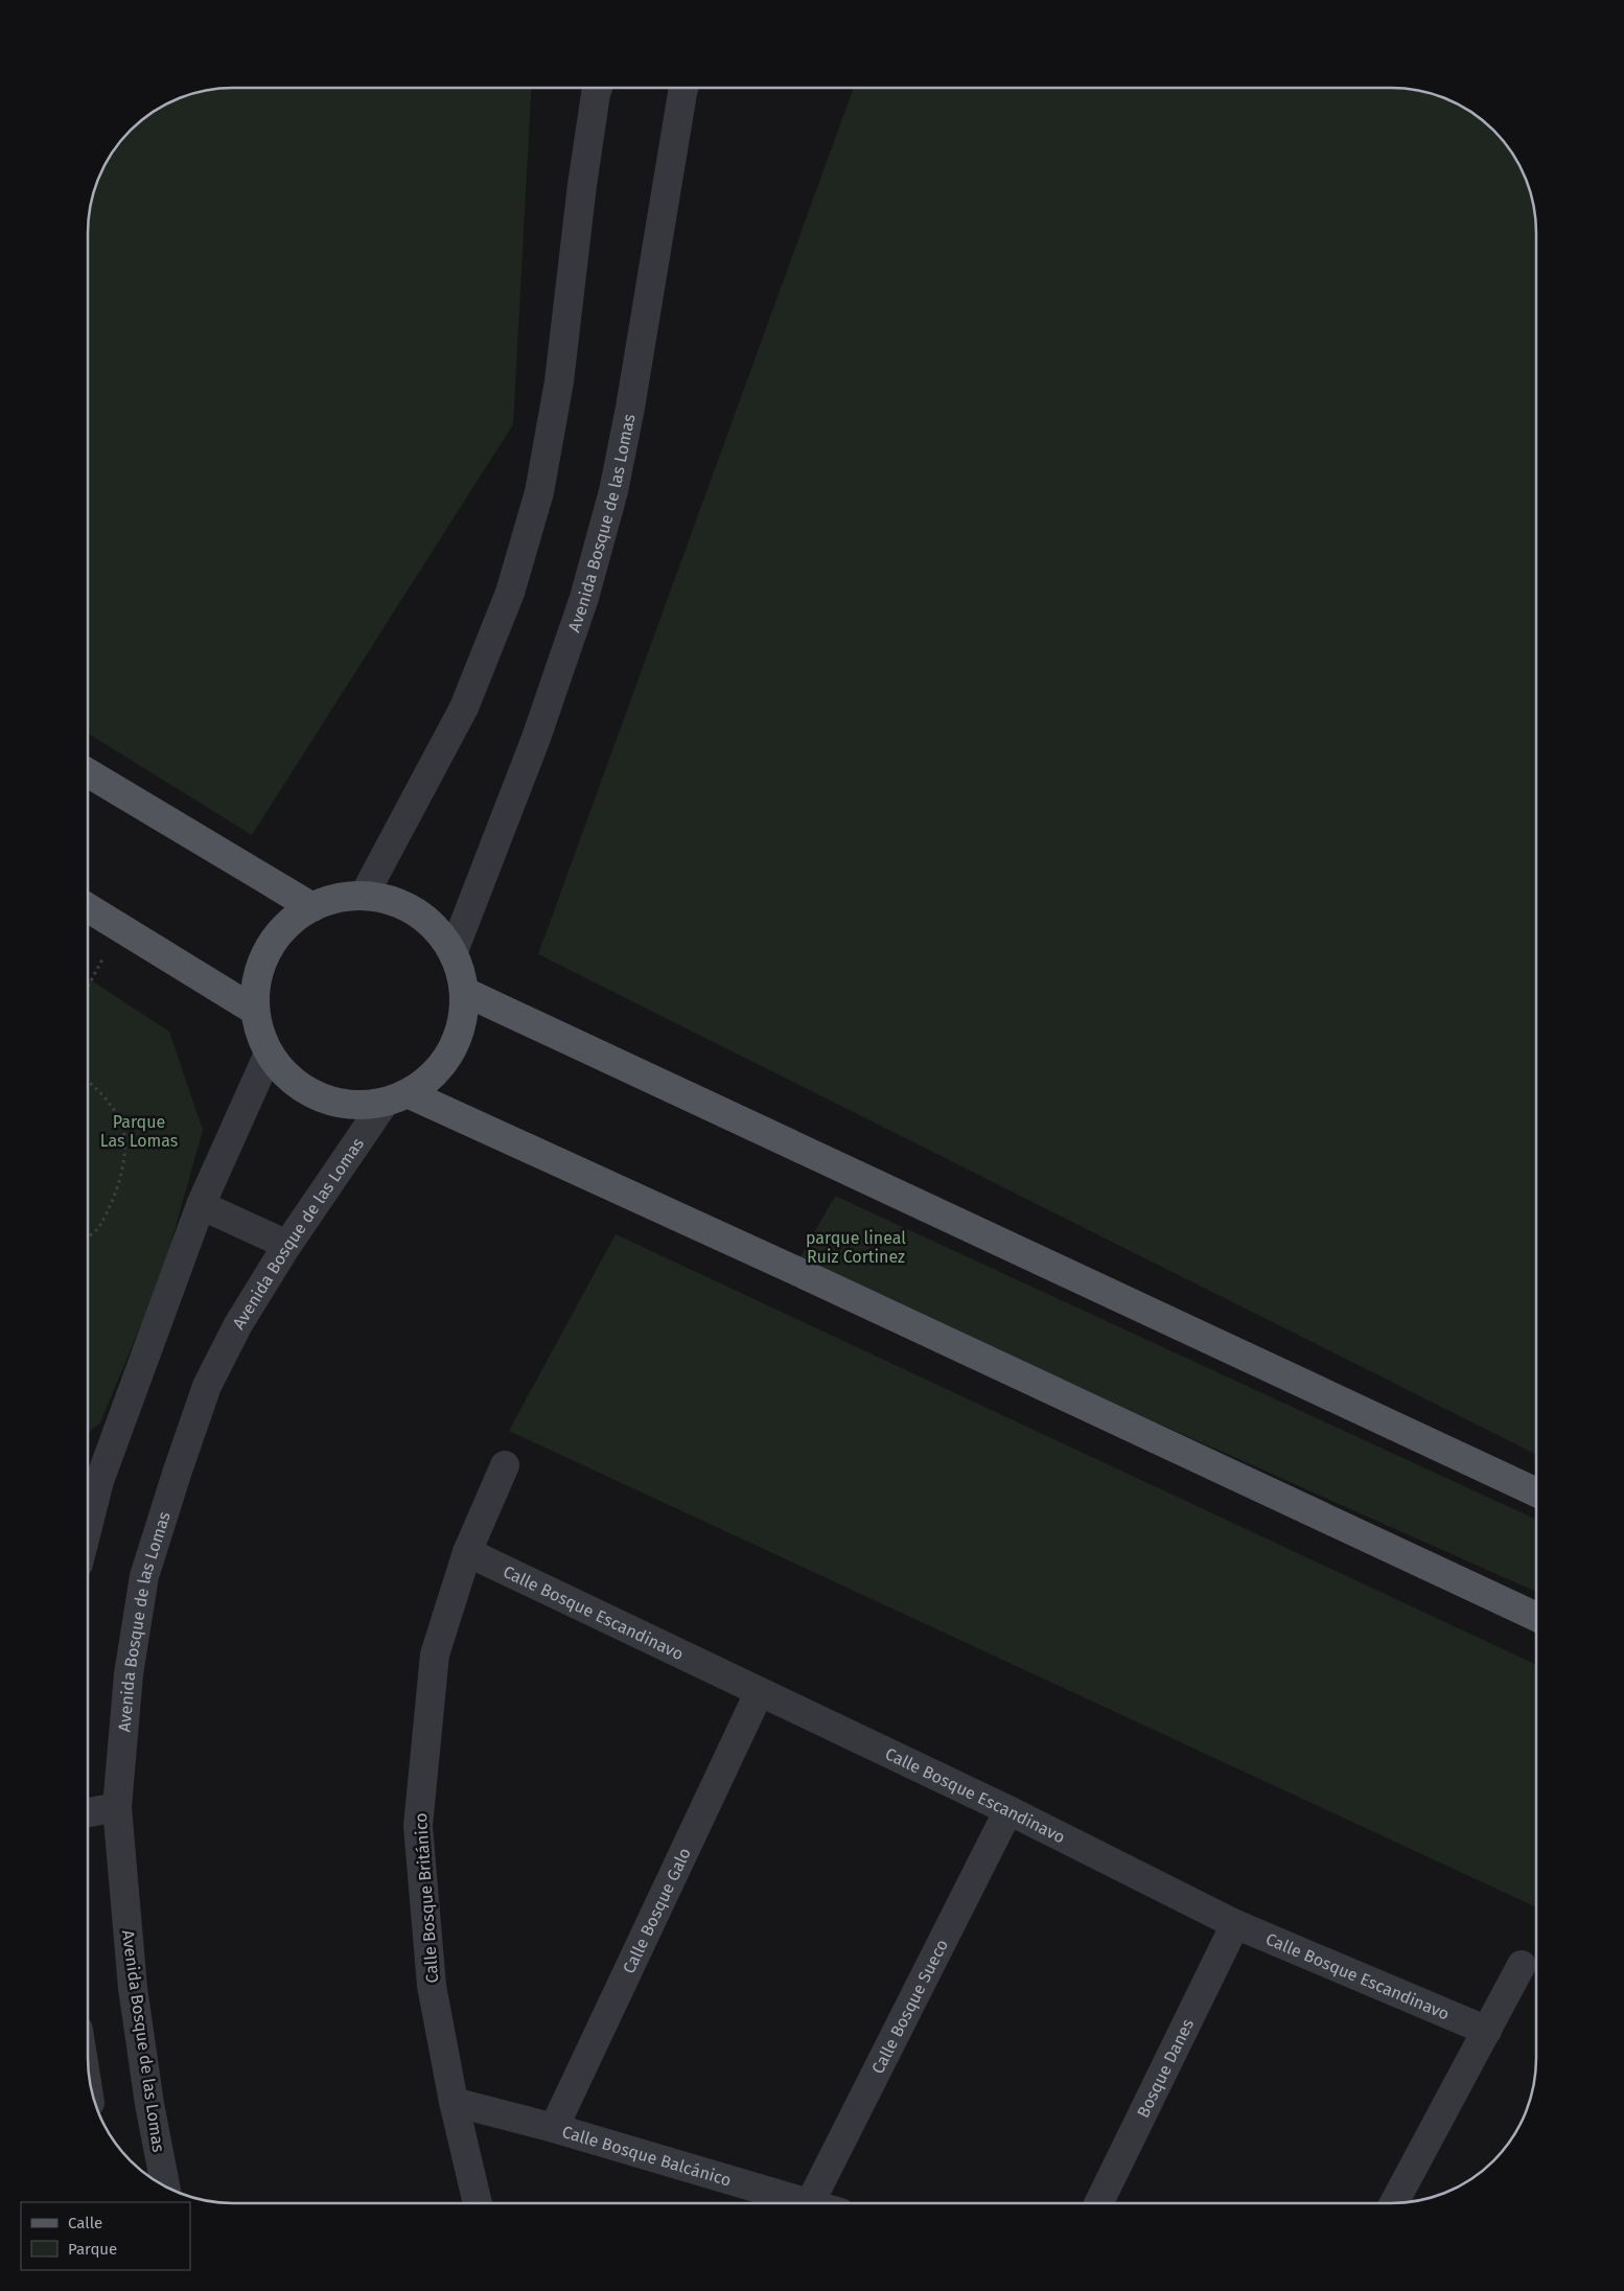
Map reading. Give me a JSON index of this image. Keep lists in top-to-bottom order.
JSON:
{
  "streets": {
    "street": [
      "Avenida Bosque de las Lomas",
      "Calle Bosque Escandinavo",
      "Calle Bosque Británico",
      "Calle Bosque Galo",
      "Calle Bosque Sueco",
      "Bosque Danes",
      "Calle Bosque Balcánico"
    ]
  },
  "crossings": [
    ["Calle Bosque Escandinavo", "Calle Bosque Británico"],
    ["Calle Bosque Escandinavo", "Calle Bosque Galo"],
    ["Calle Bosque Escandinavo", "Calle Bosque Sueco"],
    ["Calle Bosque Escandinavo", "Bosque Danes"],
    ["Calle Bosque Británico", "Calle Bosque Balcánico"],
    ["Calle Bosque Galo", "Calle Bosque Balcánico"],
    ["Calle Bosque Sueco", "Calle Bosque Balcánico"]
  ],
  "parks": ["Parque Las Lomas", "parque lineal Ruiz Cortinez"],
  "legend": ["Calle", "Parque"]
}
